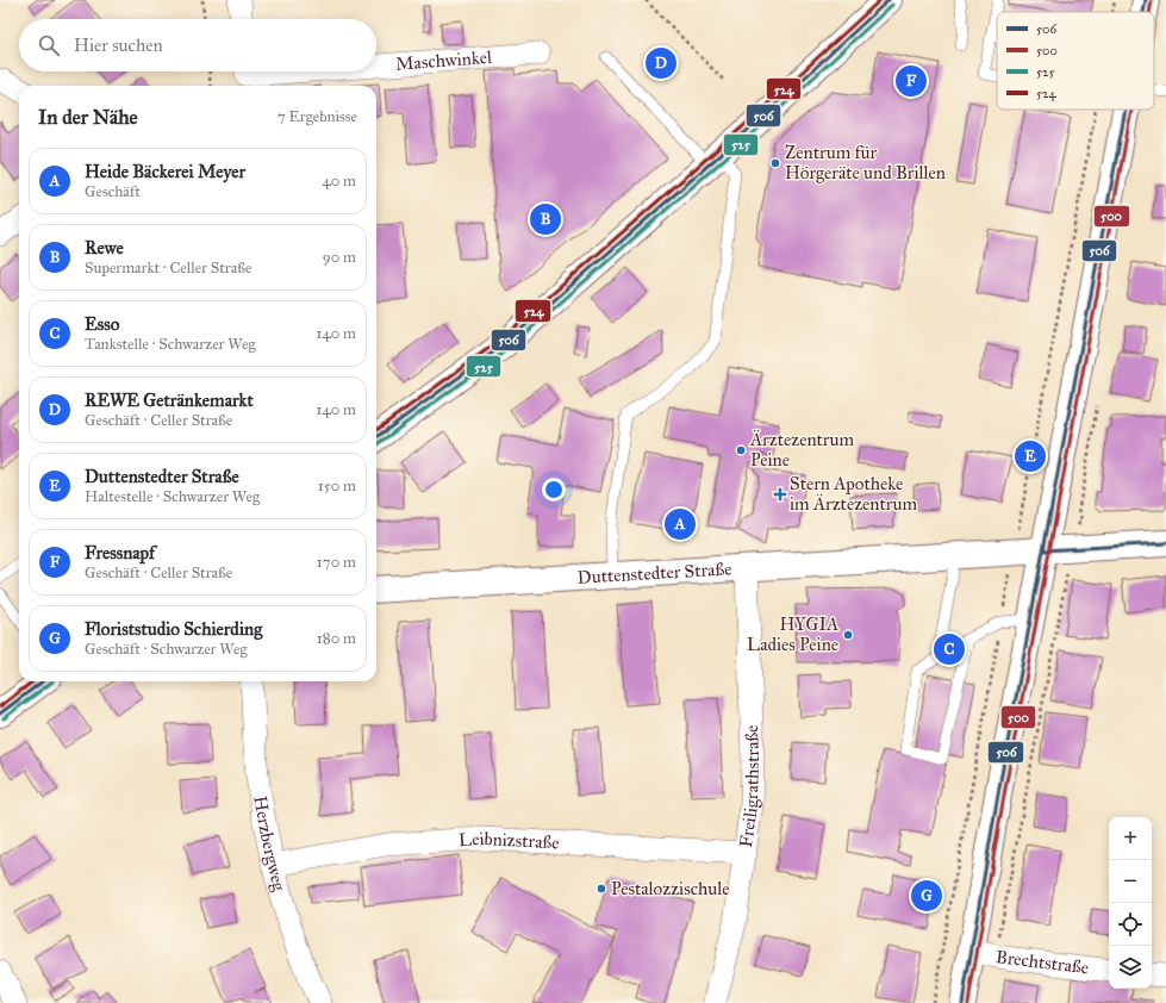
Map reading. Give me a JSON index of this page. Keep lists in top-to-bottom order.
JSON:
{
  "streets": {
    "street": [
      "Maschwinkel",
      "Duttenstedter Straße",
      "Freiligrathstraße",
      "Leibnizstraße",
      "Herzbergweg",
      "Brechtstraße"
    ]
  },
  "crossings": [
    ["Duttenstedter Straße", "Freiligrathstraße"],
    ["Freiligrathstraße", "Leibnizstraße"],
    ["Leibnizstraße", "Herzbergweg"]
  ],
  "places": {
    "other": [
      "Zentrum für Hörgeräte und Brillen",
      "Ärztezentrum Peine",
      "HYGIA Ladies Peine",
      "Pestalozzischule"
    ],
    "health": ["Stern Apotheke im Ärztezentrum"]
  },
  "lines": [
    "transit line 506",
    "transit line 524",
    "transit line 500",
    "transit line 525"
  ],
  "legend": [
    "506",
    "500",
    "525",
    "524"
  ],
  "page": {
    "search": "Hier suchen",
    "pins": [
      "D",
      "F",
      "B",
      "E",
      "A",
      "C",
      "G"
    ],
    "heading": ["In der Nähe", "7 Ergebnisse"],
    "list": [
      {
        "mark": "A",
        "name": "Heide Bäckerei Meyer",
        "note": "Geschäft",
        "value": "40 m"
      },
      {
        "mark": "B",
        "name": "Rewe",
        "note": "Supermarkt · Celler Straße",
        "value": "90 m"
      },
      {
        "mark": "C",
        "name": "Esso",
        "note": "Tankstelle · Schwarzer Weg",
        "value": "140 m"
      },
      {
        "mark": "D",
        "name": "REWE Getränkemarkt",
        "note": "Geschäft · Celler Straße",
        "value": "140 m"
      },
      {
        "mark": "E",
        "name": "Duttenstedter Straße",
        "note": "Haltestelle · Schwarzer Weg",
        "value": "150 m"
      },
      {
        "mark": "F",
        "name": "Fressnapf",
        "note": "Geschäft · Celler Straße",
        "value": "170 m"
      },
      {
        "mark": "G",
        "name": "Floriststudio Schierding",
        "note": "Geschäft · Schwarzer Weg",
        "value": "180 m"
      }
    ],
    "map_buttons": ["+", "−"]
  }
}
